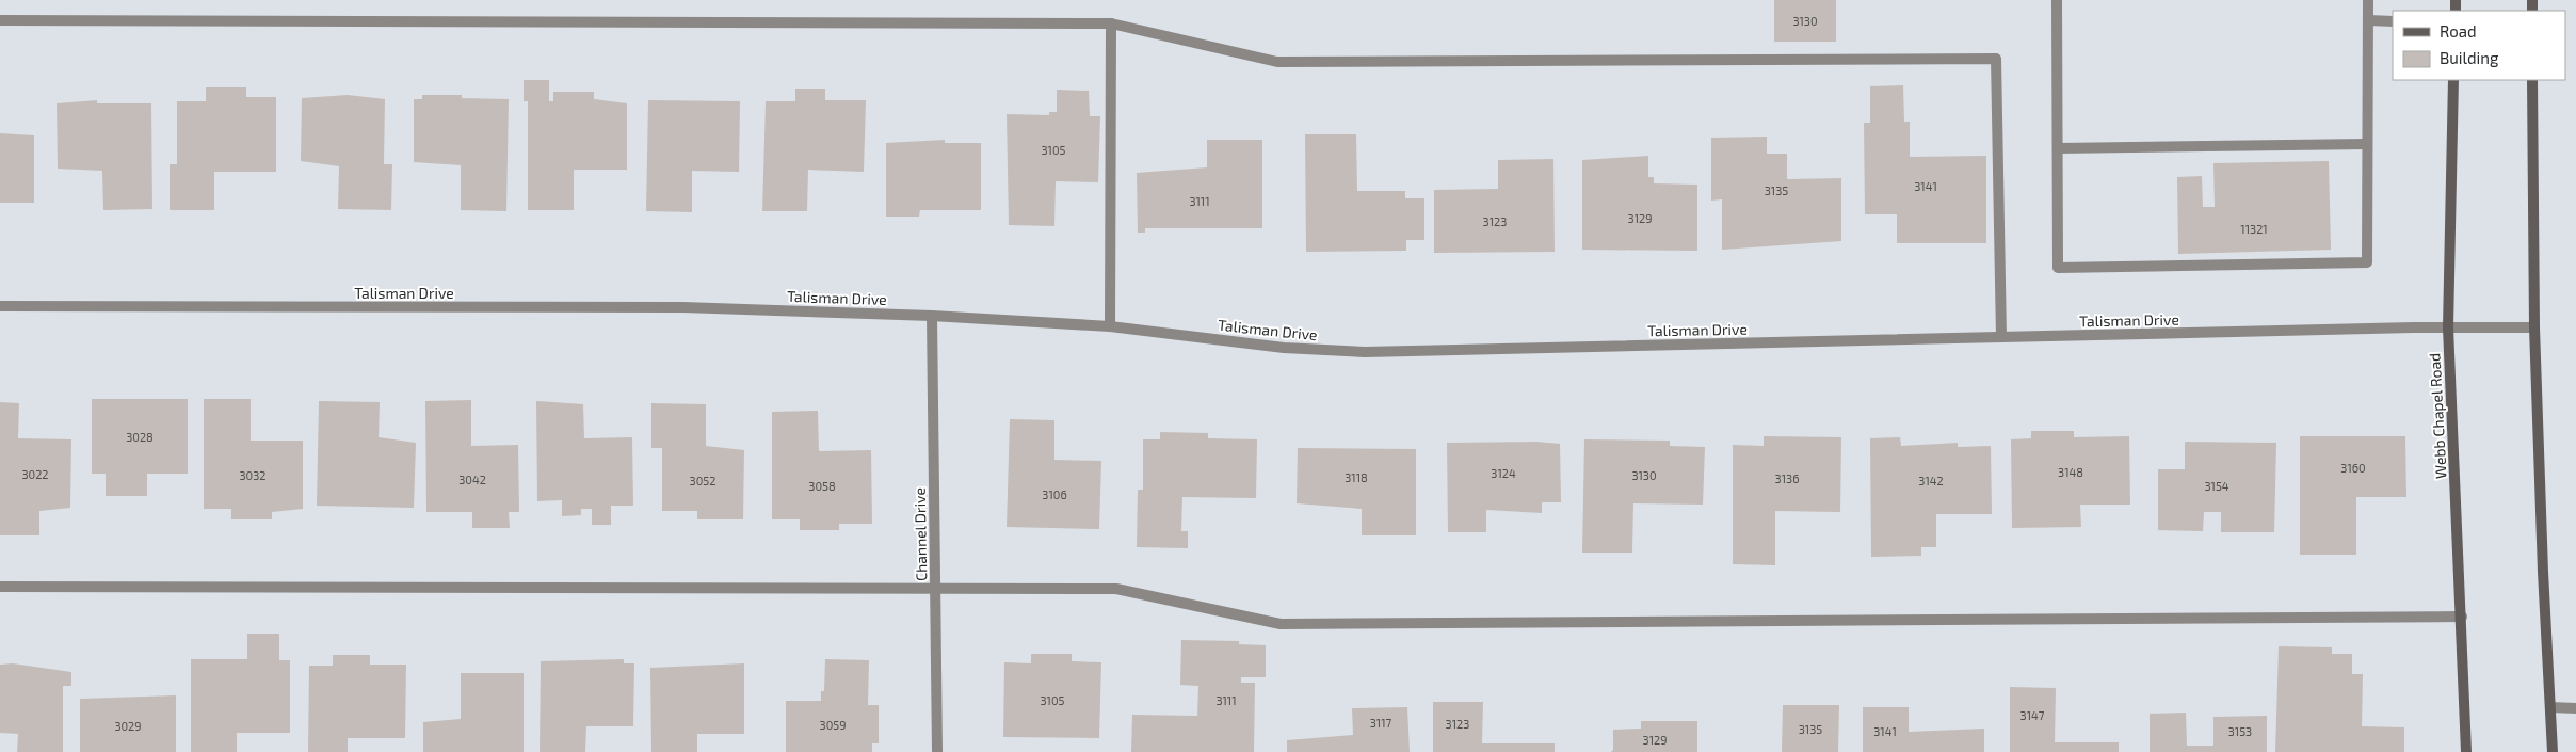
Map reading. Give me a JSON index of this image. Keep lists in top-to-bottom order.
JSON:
{
  "streets": {
    "main road": ["Webb Chapel Road"],
    "street": ["Talisman Drive", "Channel Drive"]
  },
  "crossings": [
    ["Talisman Drive", "Webb Chapel Road"],
    ["Talisman Drive", "Channel Drive"]
  ],
  "house_numbers": [
    "3130",
    "3105",
    "3141",
    "3135",
    "3111",
    "3129",
    "3123",
    "11321",
    "3028",
    "3160",
    "3148",
    "3124",
    "3022",
    "3032",
    "3130",
    "3118",
    "3136",
    "3042",
    "3052",
    "3142",
    "3058",
    "3154",
    "3106",
    "3105",
    "3111",
    "3147",
    "3117",
    "3123",
    "3059",
    "3029",
    "3135",
    "3141",
    "3153",
    "3129"
  ],
  "legend": ["Road", "Building"]
}
